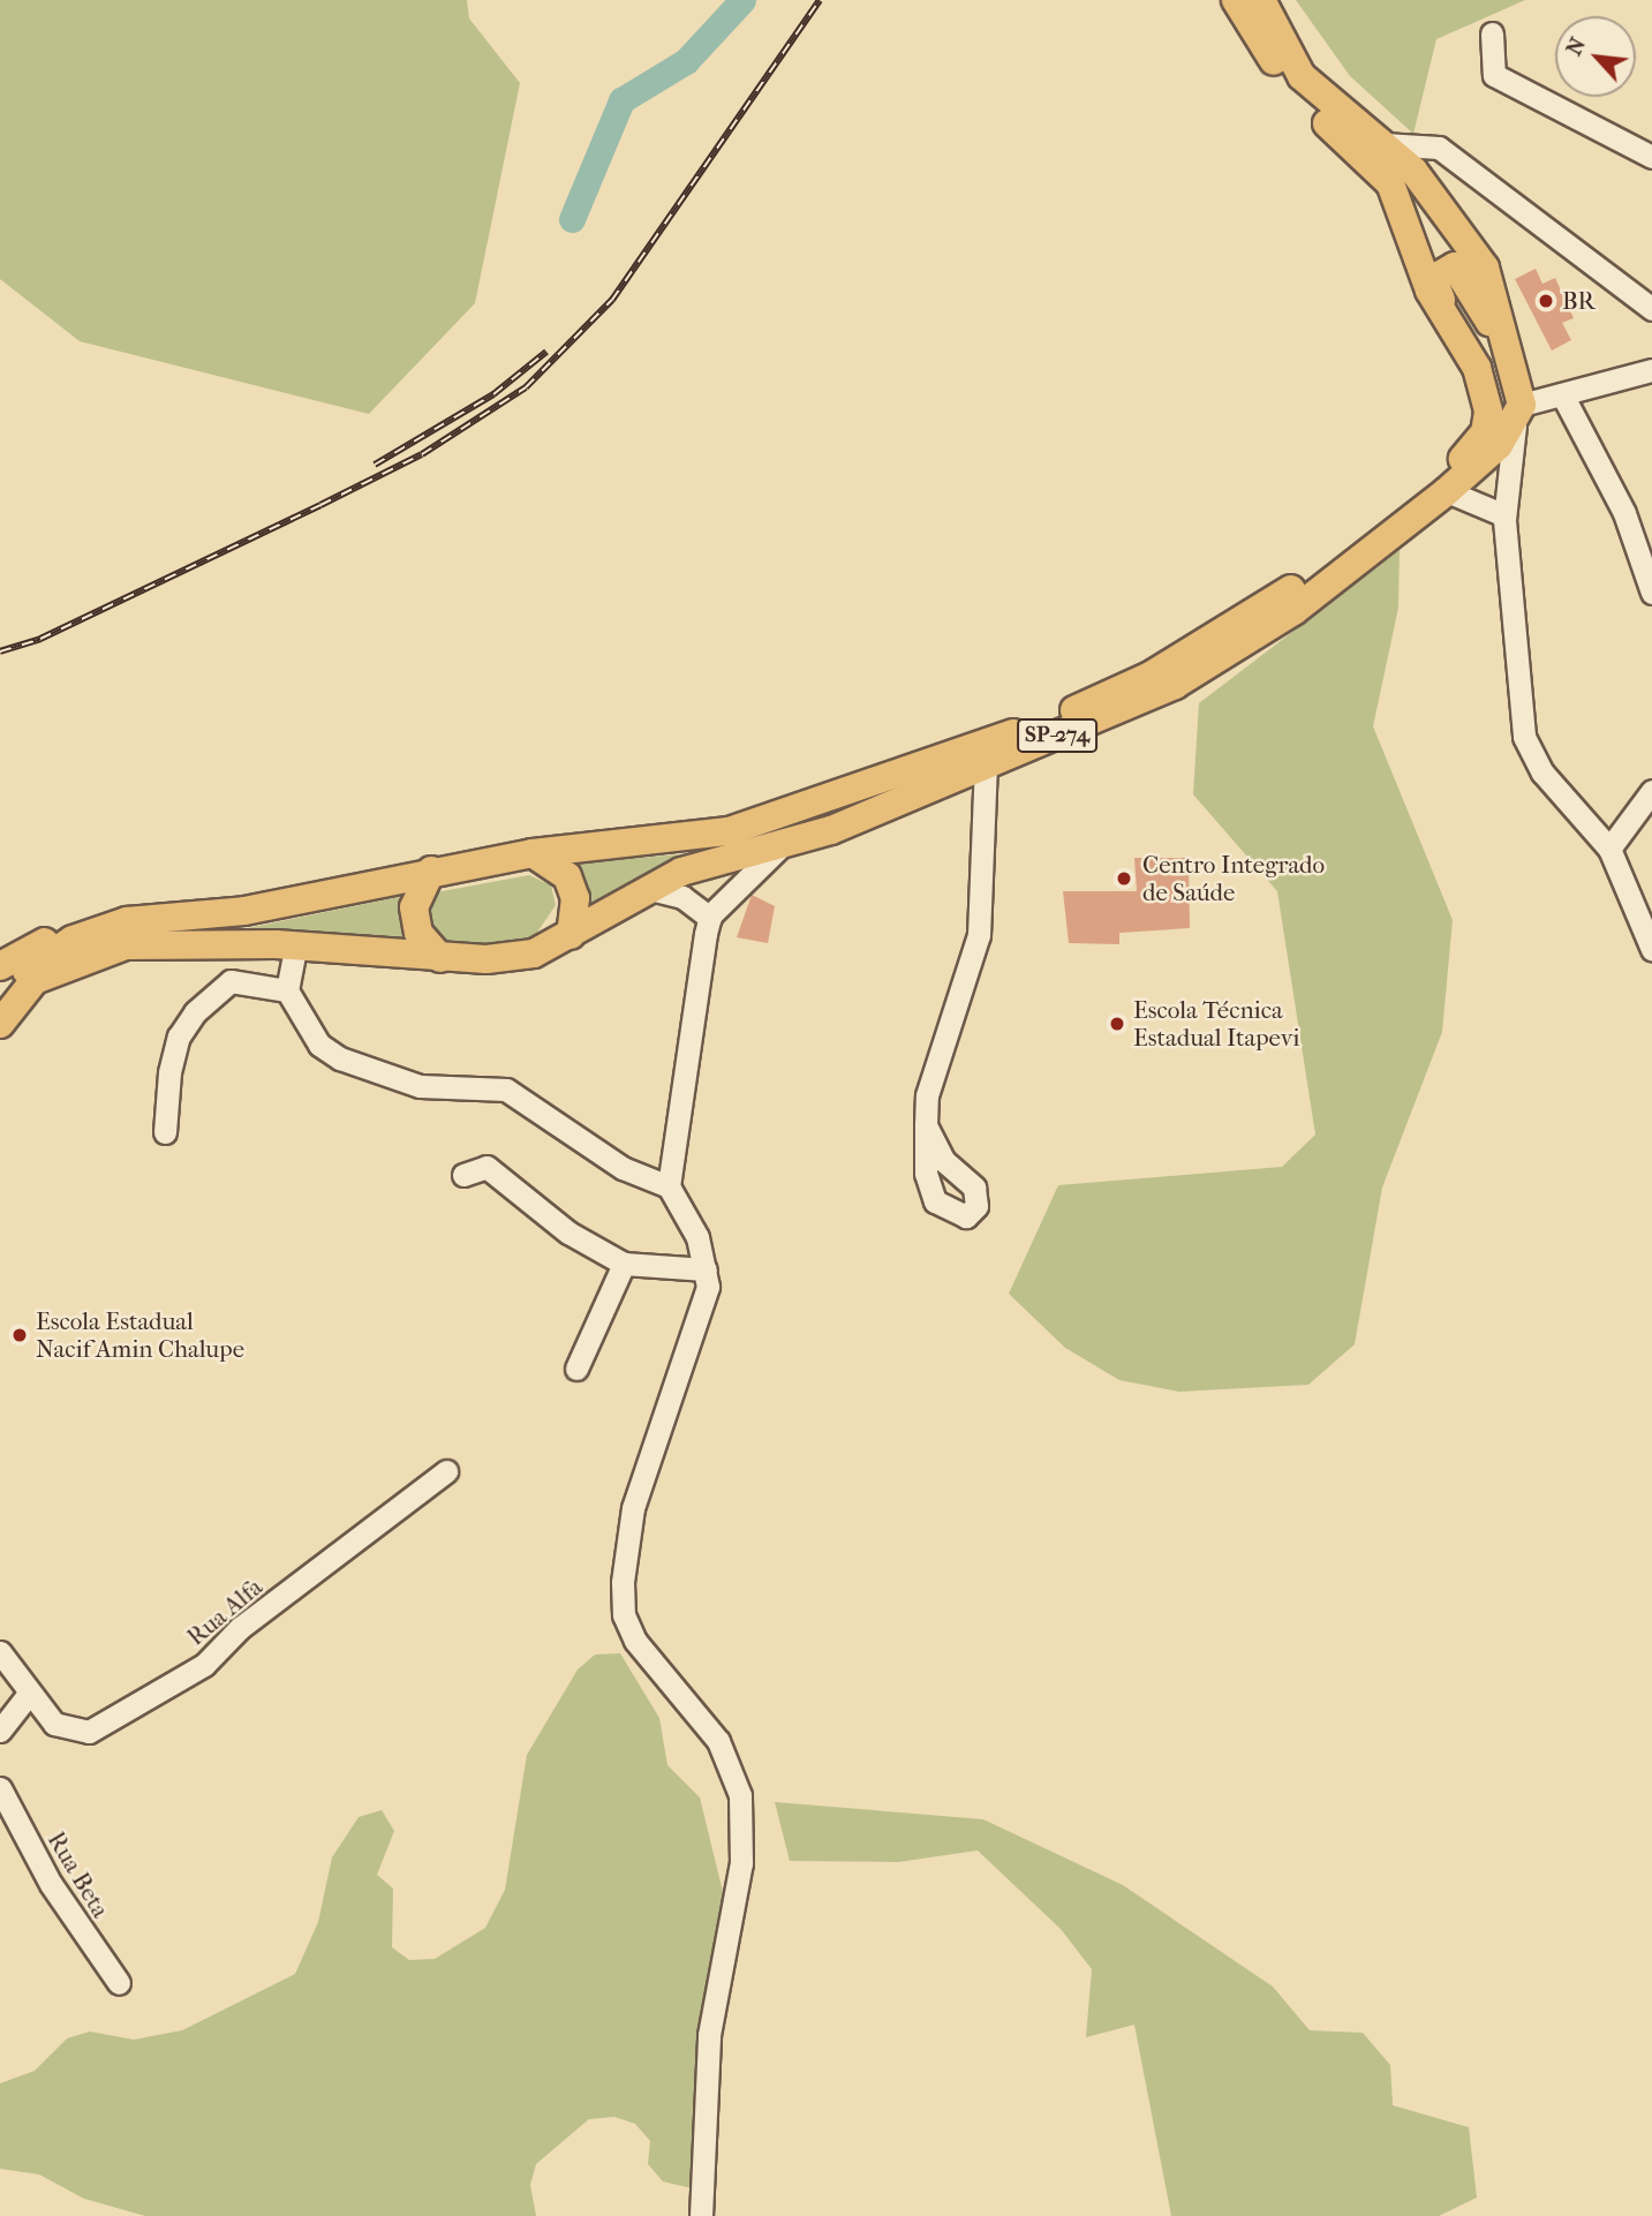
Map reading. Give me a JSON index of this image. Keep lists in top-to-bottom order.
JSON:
{
  "streets": {
    "main road": ["SP-274"],
    "street": ["Rua Alfa", "Rua Beta"]
  },
  "places": [
    "BR",
    "Centro Integrado de Saúde",
    "Escola Técnica Estadual Itapevi",
    "Escola Estadual Nacif Amin Chalupe"
  ],
  "north": "top left"
}
